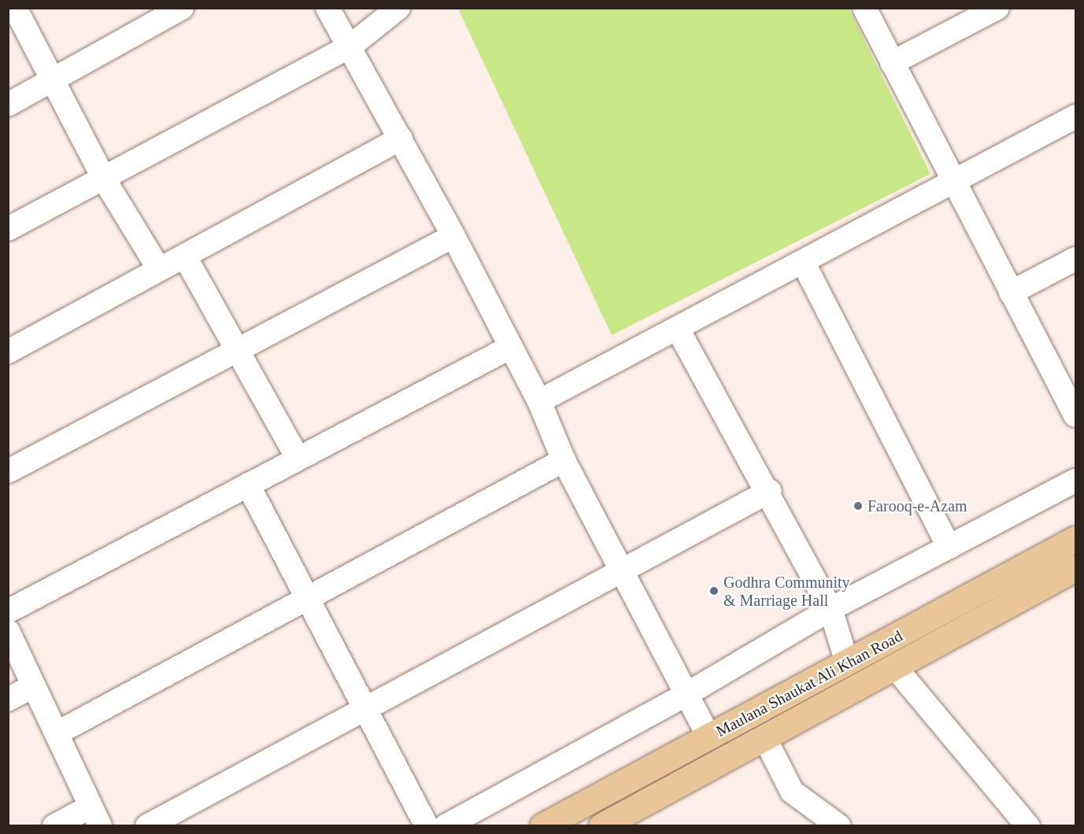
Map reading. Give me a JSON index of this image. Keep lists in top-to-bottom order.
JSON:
{
  "streets": {
    "main road": ["Maulana Shaukat Ali Khan Road"]
  },
  "places": ["Farooq-e-Azam", "Godhra Community & Marriage Hall"]
}
